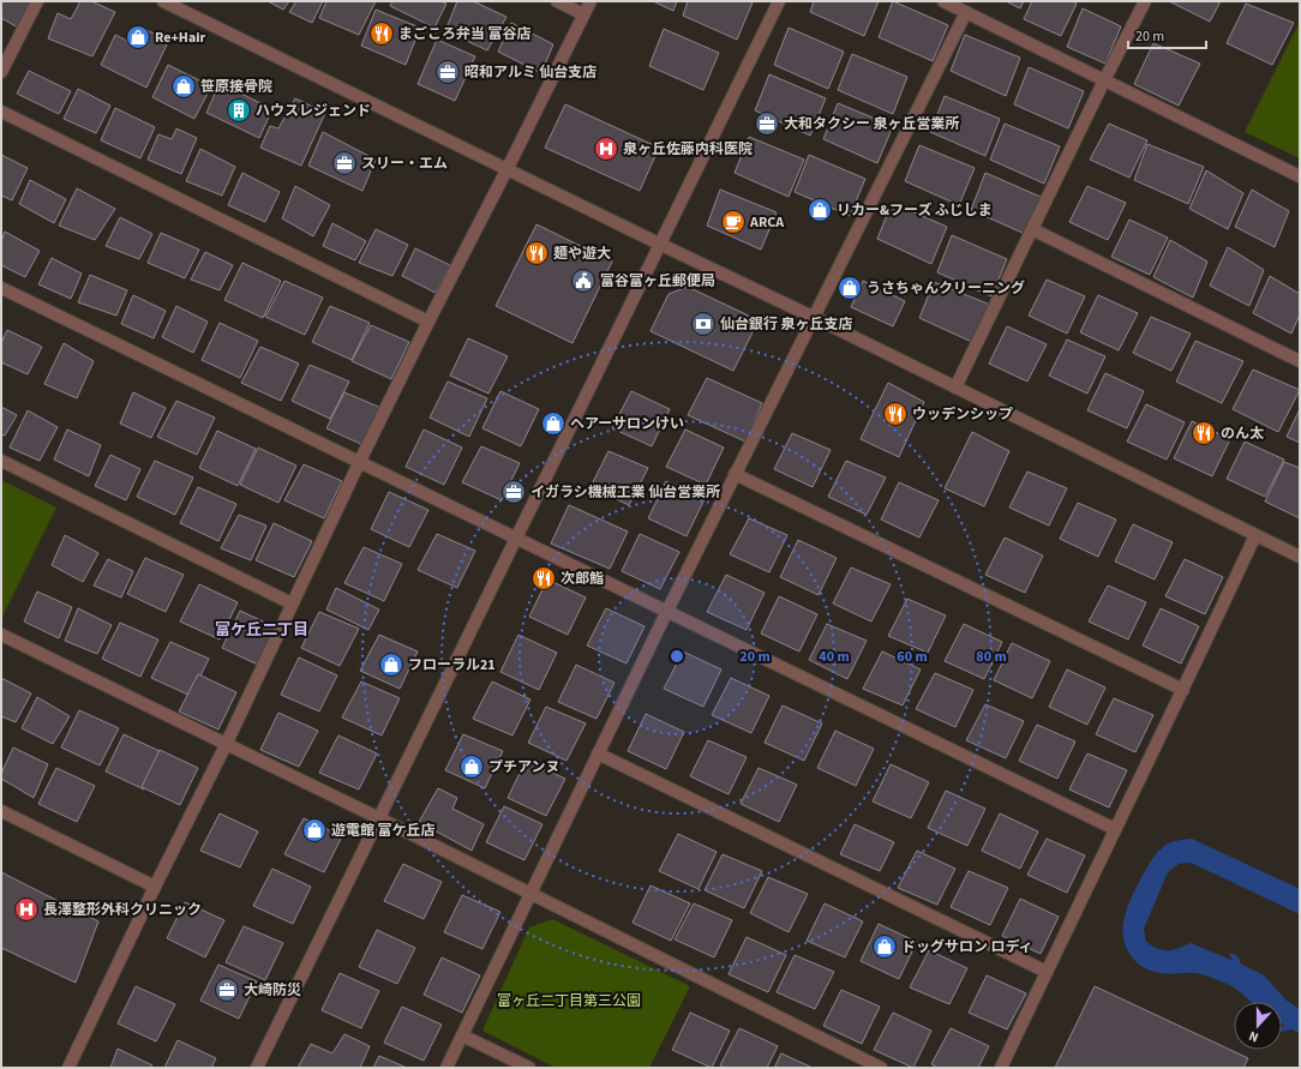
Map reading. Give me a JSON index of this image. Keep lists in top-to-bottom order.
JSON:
{
  "districts": ["富ケ丘二丁目"],
  "parks": ["富ヶ丘二丁目第三公園"],
  "places": {
    "restaurant": [
      "まごころ弁当 富谷店",
      "麺や遊大",
      "ウッデンシップ",
      "のん太",
      "次郎鮨"
    ],
    "shop": [
      "Re+Hair",
      "笹原接骨院",
      "リカー&フーズ ふじしま",
      "うさちゃんクリーニング",
      "ヘアーサロンけい",
      "フローラル21",
      "プチアンヌ",
      "遊電館 富ケ丘店",
      "ドッグサロン ロディ"
    ],
    "office": [
      "昭和アルミ 仙台支店",
      "大和タクシー 泉ヶ丘営業所",
      "スリー・エム",
      "イガラシ機械工業 仙台営業所",
      "大崎防災"
    ],
    "building": ["ハウスレジェンド"],
    "hospital": ["泉ヶ丘佐藤内科医院", "長澤整形外科クリニック"],
    "cafe": ["ARCA"],
    "public building": ["富谷富ヶ丘郵便局"],
    "bank": ["仙台銀行 泉ヶ丘支店"]
  },
  "scale_bar": "20 m",
  "north": "bottom",
  "rings": [
    "20 m",
    "40 m",
    "60 m",
    "80 m"
  ]
}
